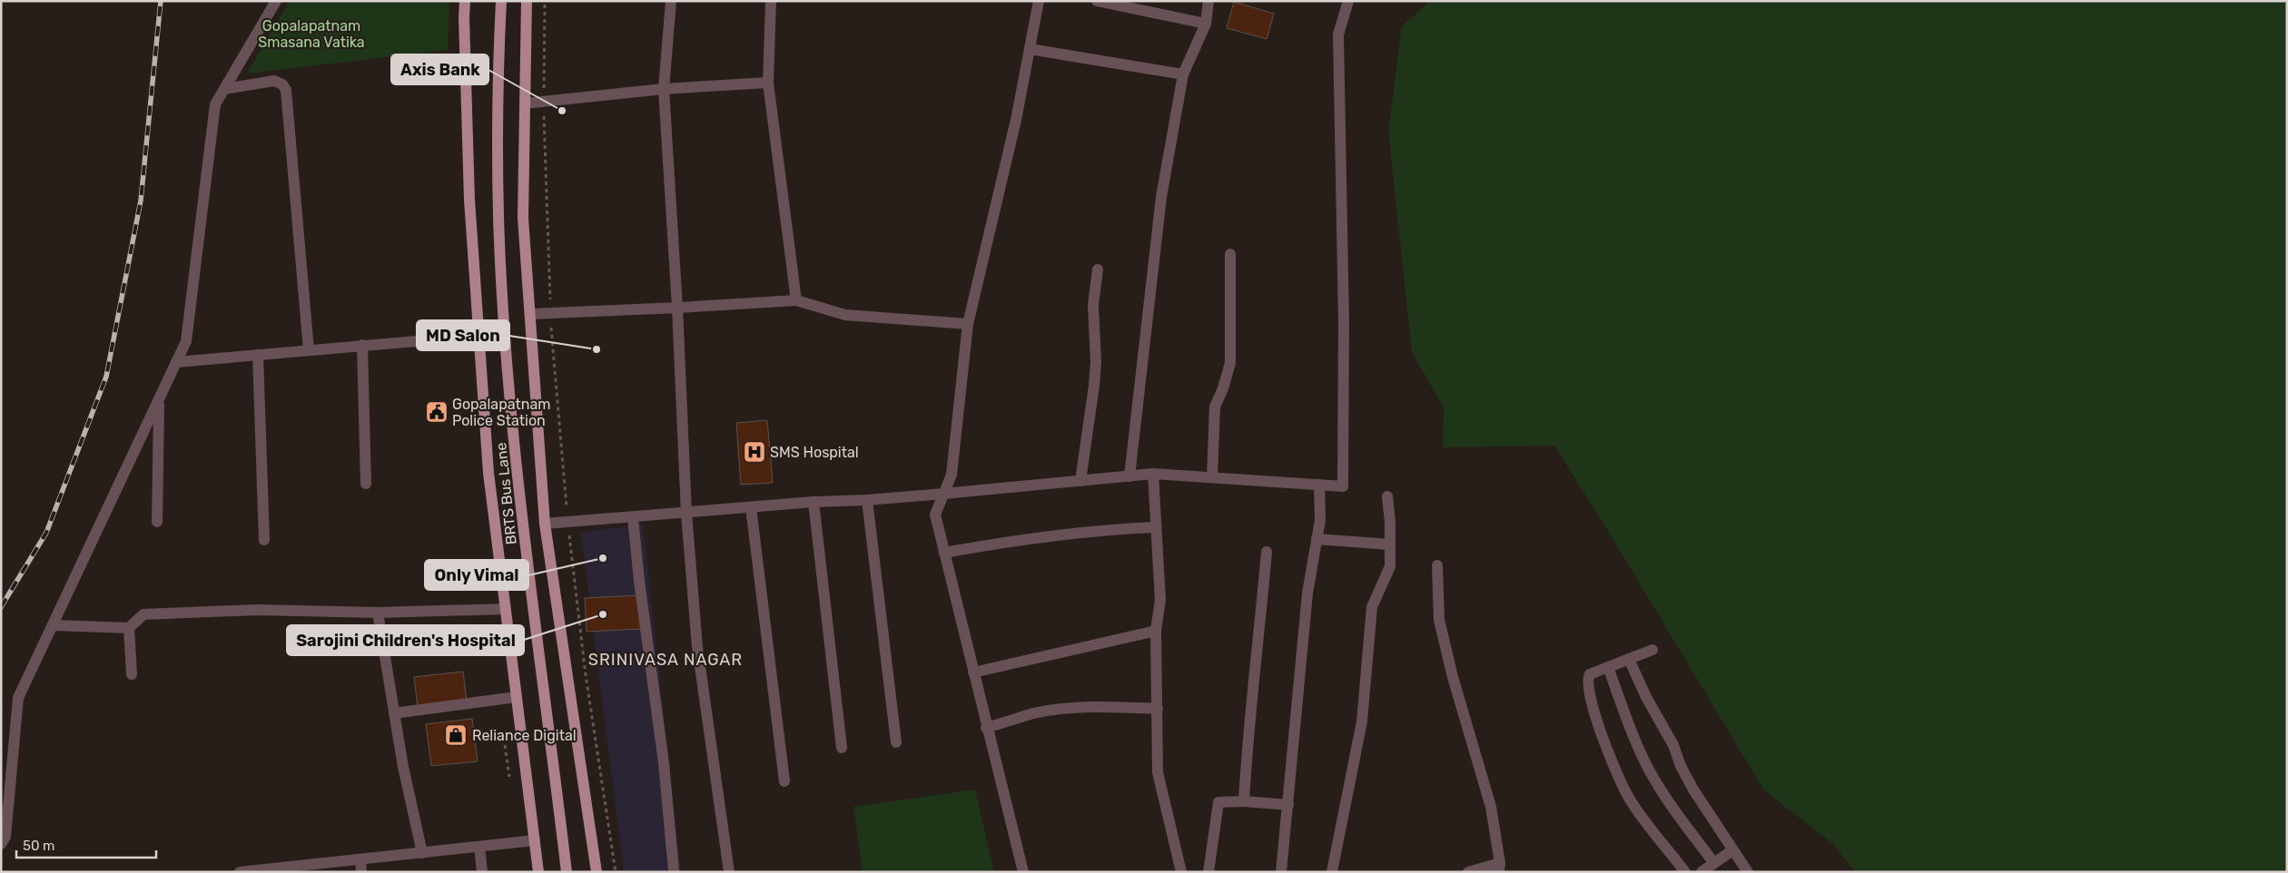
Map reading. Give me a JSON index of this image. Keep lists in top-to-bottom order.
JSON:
{
  "streets": {
    "main road": ["BRTS Bus Lane"]
  },
  "districts": ["SRINIVASA NAGAR"],
  "parks": ["Gopalapatnam Smasana Vatika"],
  "places": {
    "other": [
      "Axis Bank",
      "MD Salon",
      "Only Vimal",
      "Sarojini Children's Hospital"
    ],
    "public building": ["Gopalapatnam Police Station"],
    "hospital": ["SMS Hospital"],
    "shop": ["Reliance Digital"]
  },
  "scale_bar": "50 m"
}
